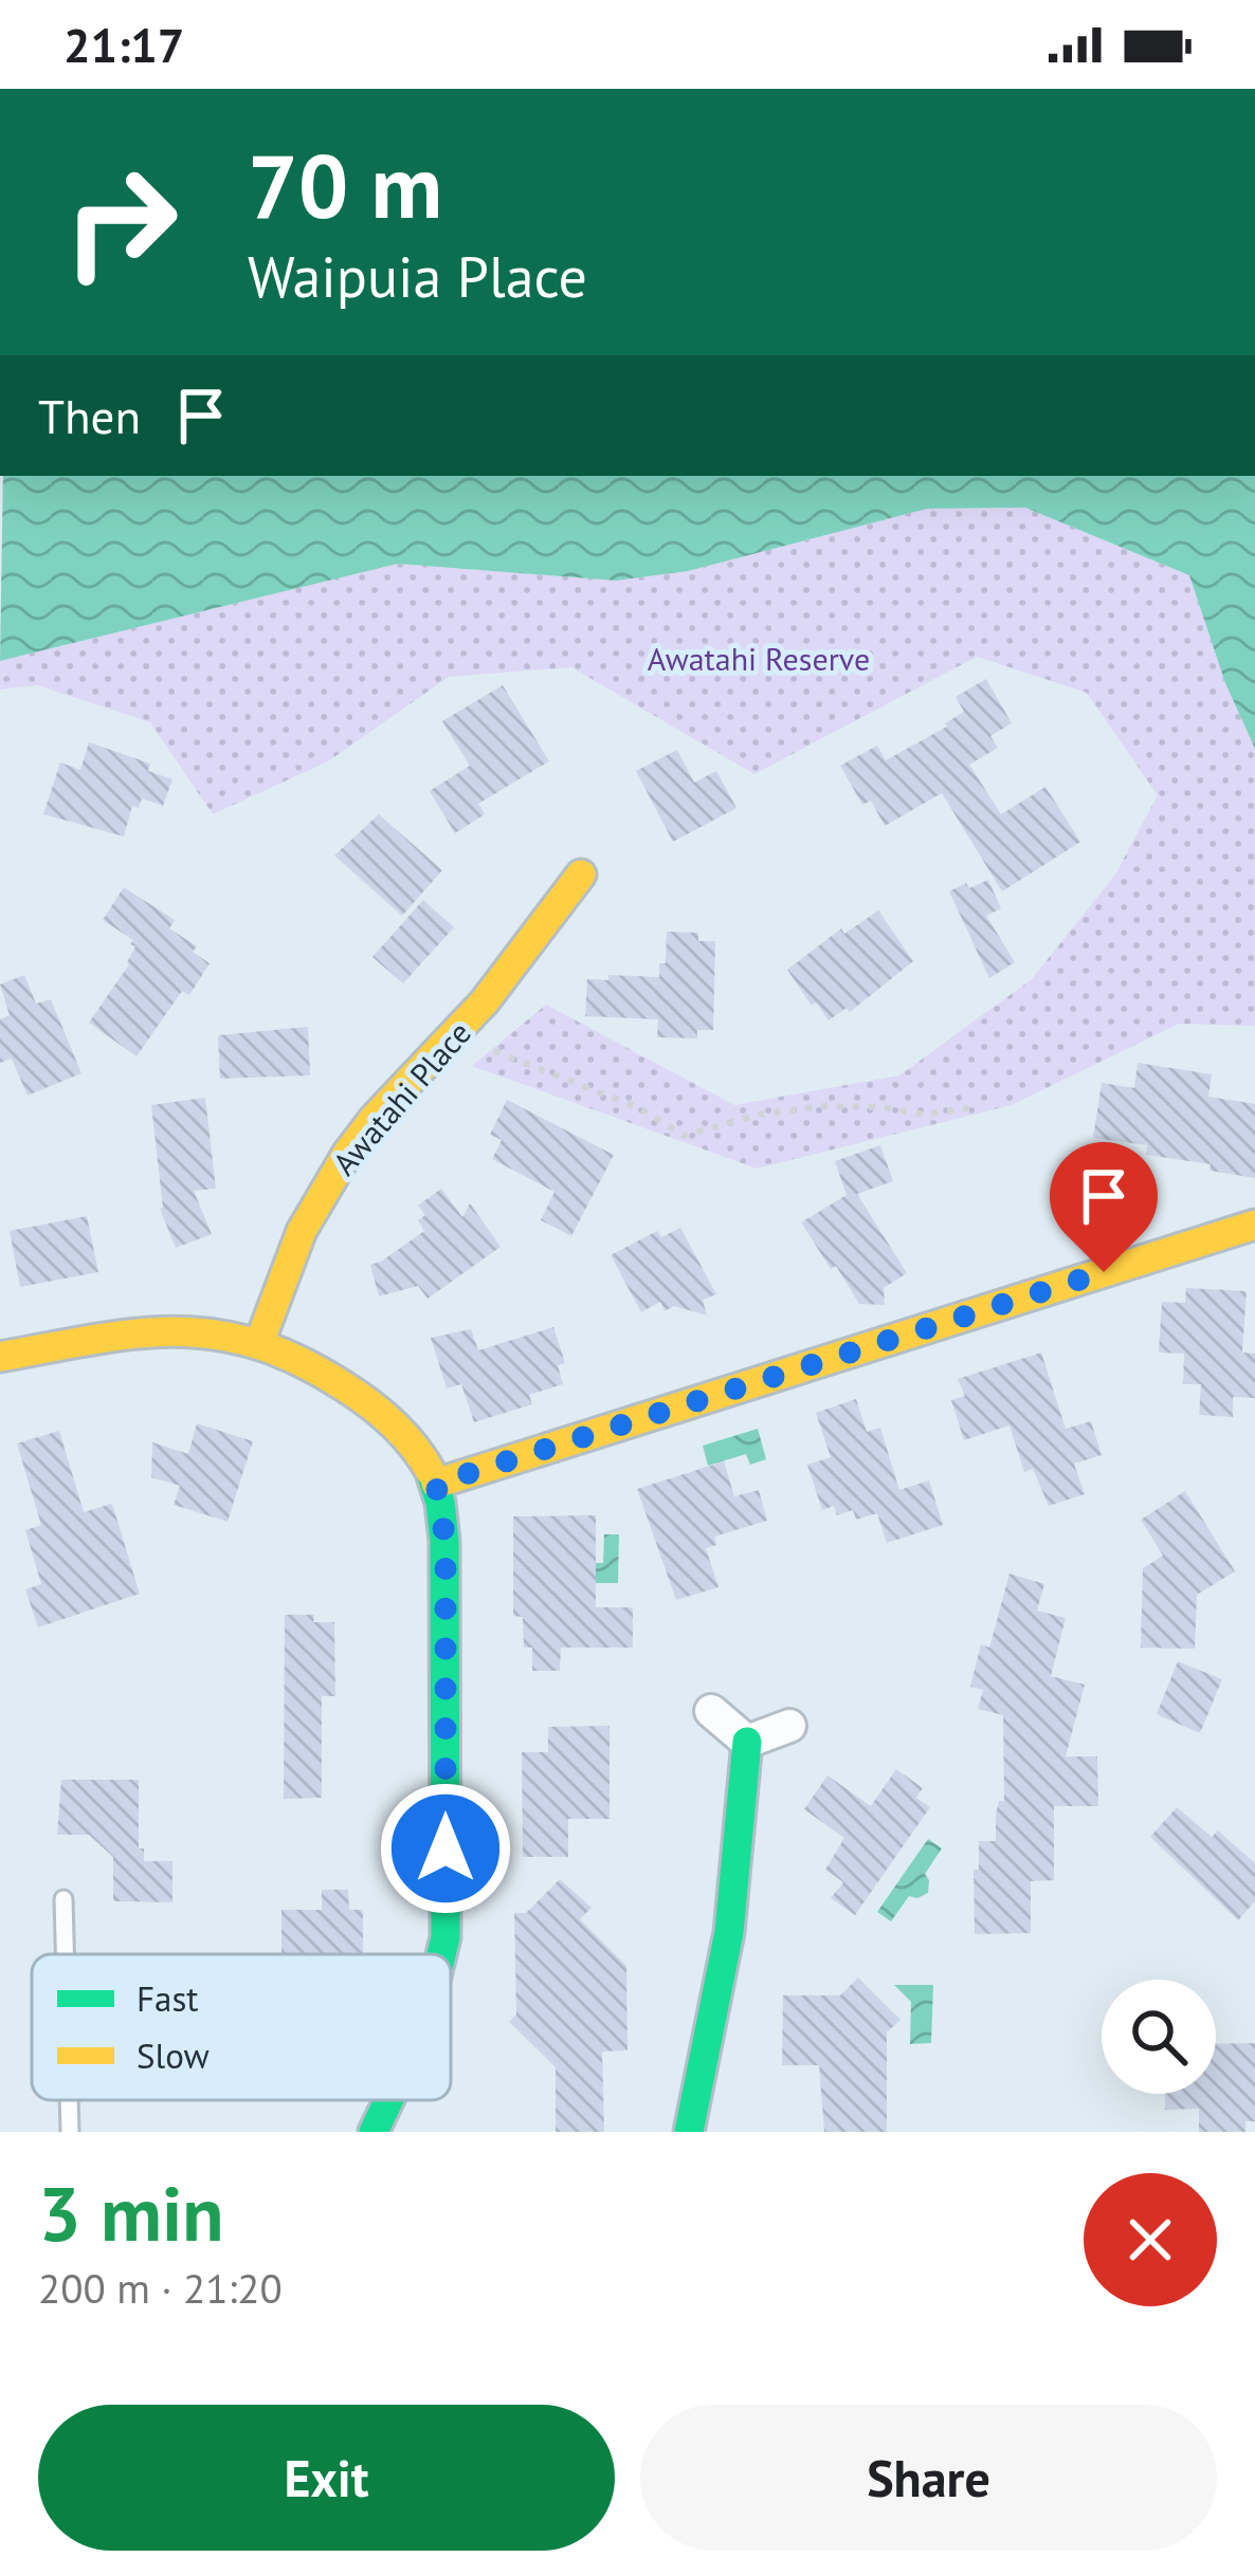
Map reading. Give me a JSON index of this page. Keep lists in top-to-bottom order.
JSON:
{
  "streets": {
    "street": ["Awatahi Place"]
  },
  "parks": ["Awatahi Reserve"],
  "legend": ["Fast", "Slow"],
  "page": {
    "status": "21:17",
    "turn": ["70 m", "Waipuia Place"],
    "then": "Then",
    "heading": ["3 min", "200 m · 21:20"],
    "buttons": ["Exit", "Share"]
  }
}
